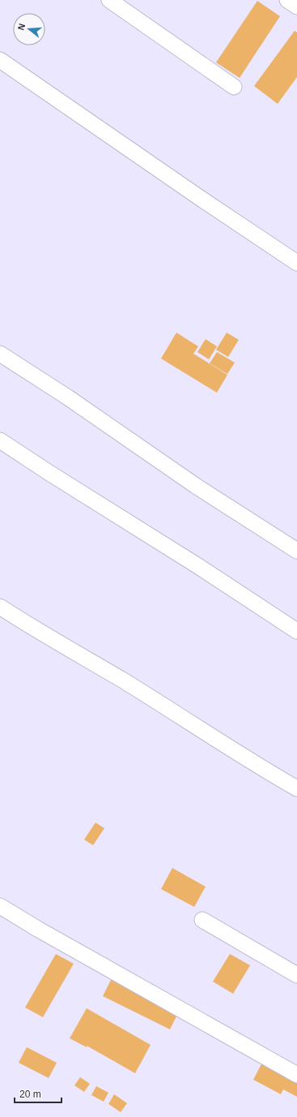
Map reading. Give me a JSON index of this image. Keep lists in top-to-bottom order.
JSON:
{
  "scale_bar": "20 m",
  "north": "left"
}
